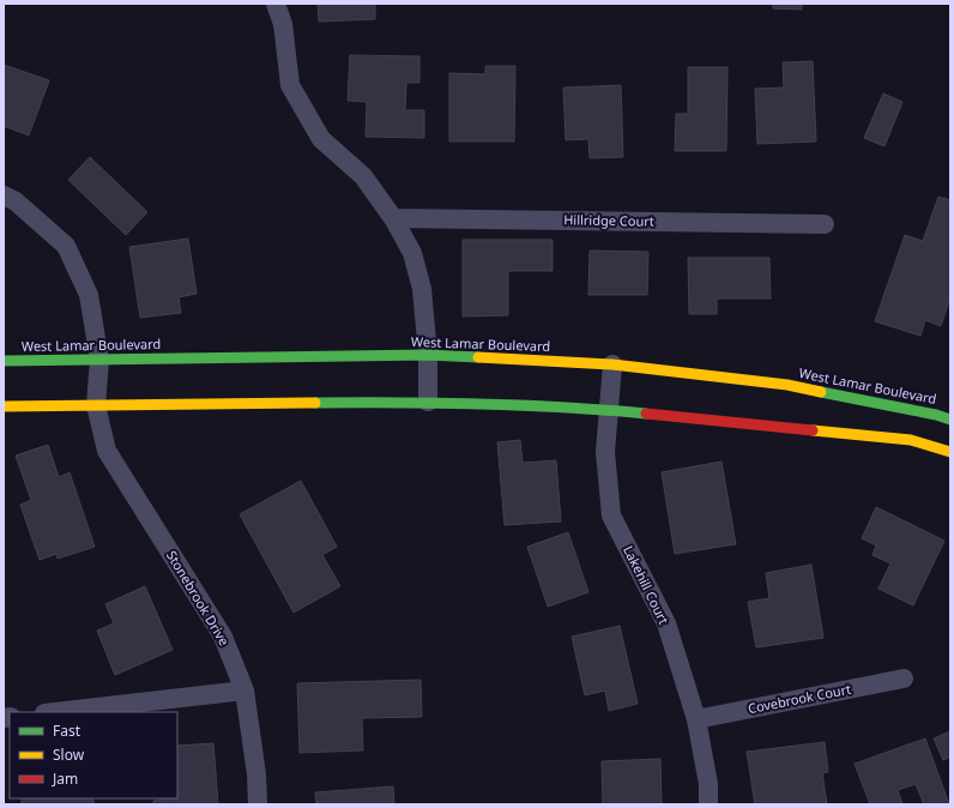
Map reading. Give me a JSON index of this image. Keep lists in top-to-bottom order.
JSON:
{
  "streets": {
    "main road": ["West Lamar Boulevard"],
    "street": [
      "Hillridge Court",
      "Lakehill Court",
      "Stonebrook Drive",
      "Covebrook Court"
    ]
  },
  "crossings": [
    ["West Lamar Boulevard", "Lakehill Court"],
    ["West Lamar Boulevard", "Stonebrook Drive"],
    ["Lakehill Court", "Covebrook Court"]
  ],
  "legend": ["Fast", "Slow", "Jam"]
}
